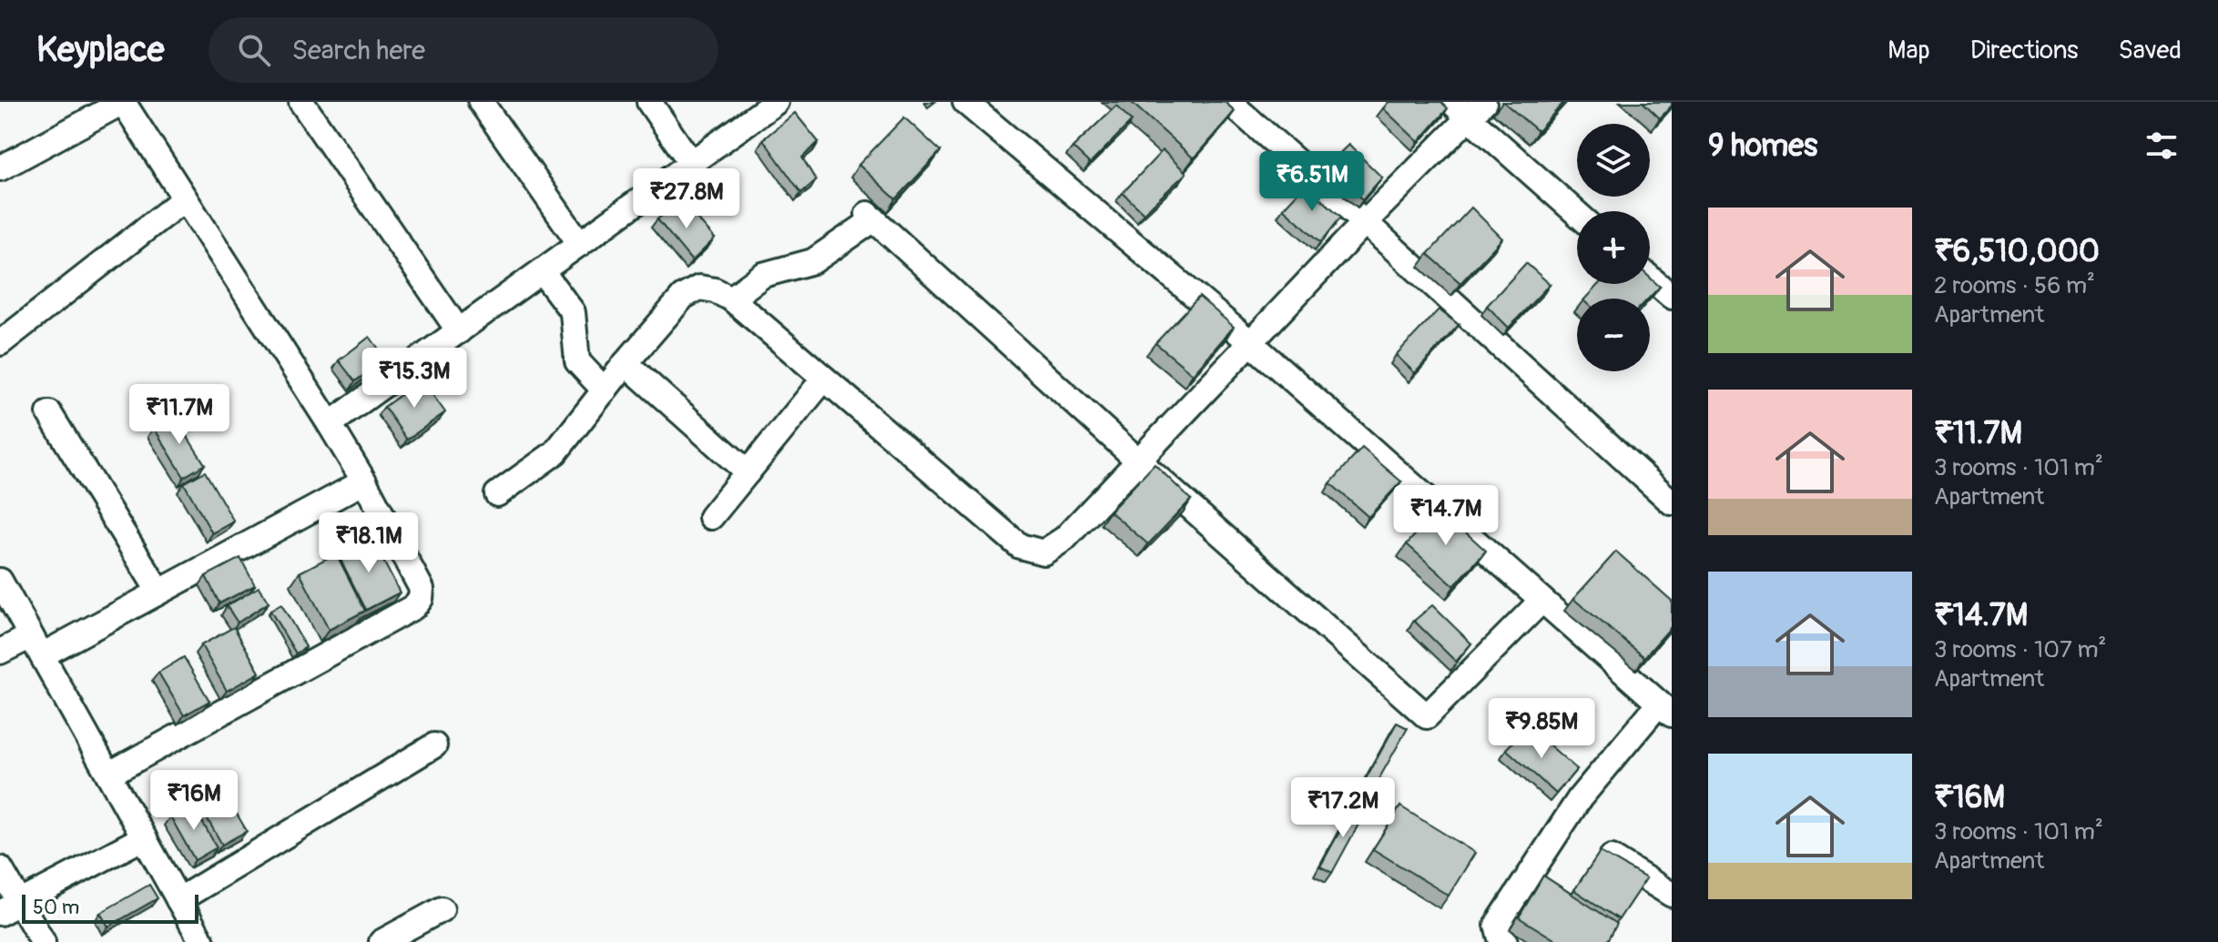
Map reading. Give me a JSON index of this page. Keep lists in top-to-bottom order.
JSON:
{
  "scale_bar": "50 m",
  "page": {
    "header": "Keyplace",
    "search": "Search here",
    "nav": ["Map", "Directions", "Saved"],
    "heading": "9 homes",
    "map_buttons": ["+", "−"],
    "price": [
      "₹6.51M",
      "₹27.8M",
      "₹15.3M",
      "₹11.7M",
      "₹14.7M",
      "₹18.1M",
      "₹9.85M",
      "₹16M",
      "₹17.2M"
    ],
    "list": [
      {
        "name": "₹6,510,000",
        "note": "2 rooms · 56 m² · Apartment"
      },
      {
        "name": "₹11.7M",
        "note": "3 rooms · 101 m² · Apartment"
      },
      {
        "name": "₹14.7M",
        "note": "3 rooms · 107 m² · Apartment"
      },
      {
        "name": "₹16M",
        "note": "3 rooms · 101 m² · Apartment"
      }
    ],
    "scale": "50 m"
  }
}
